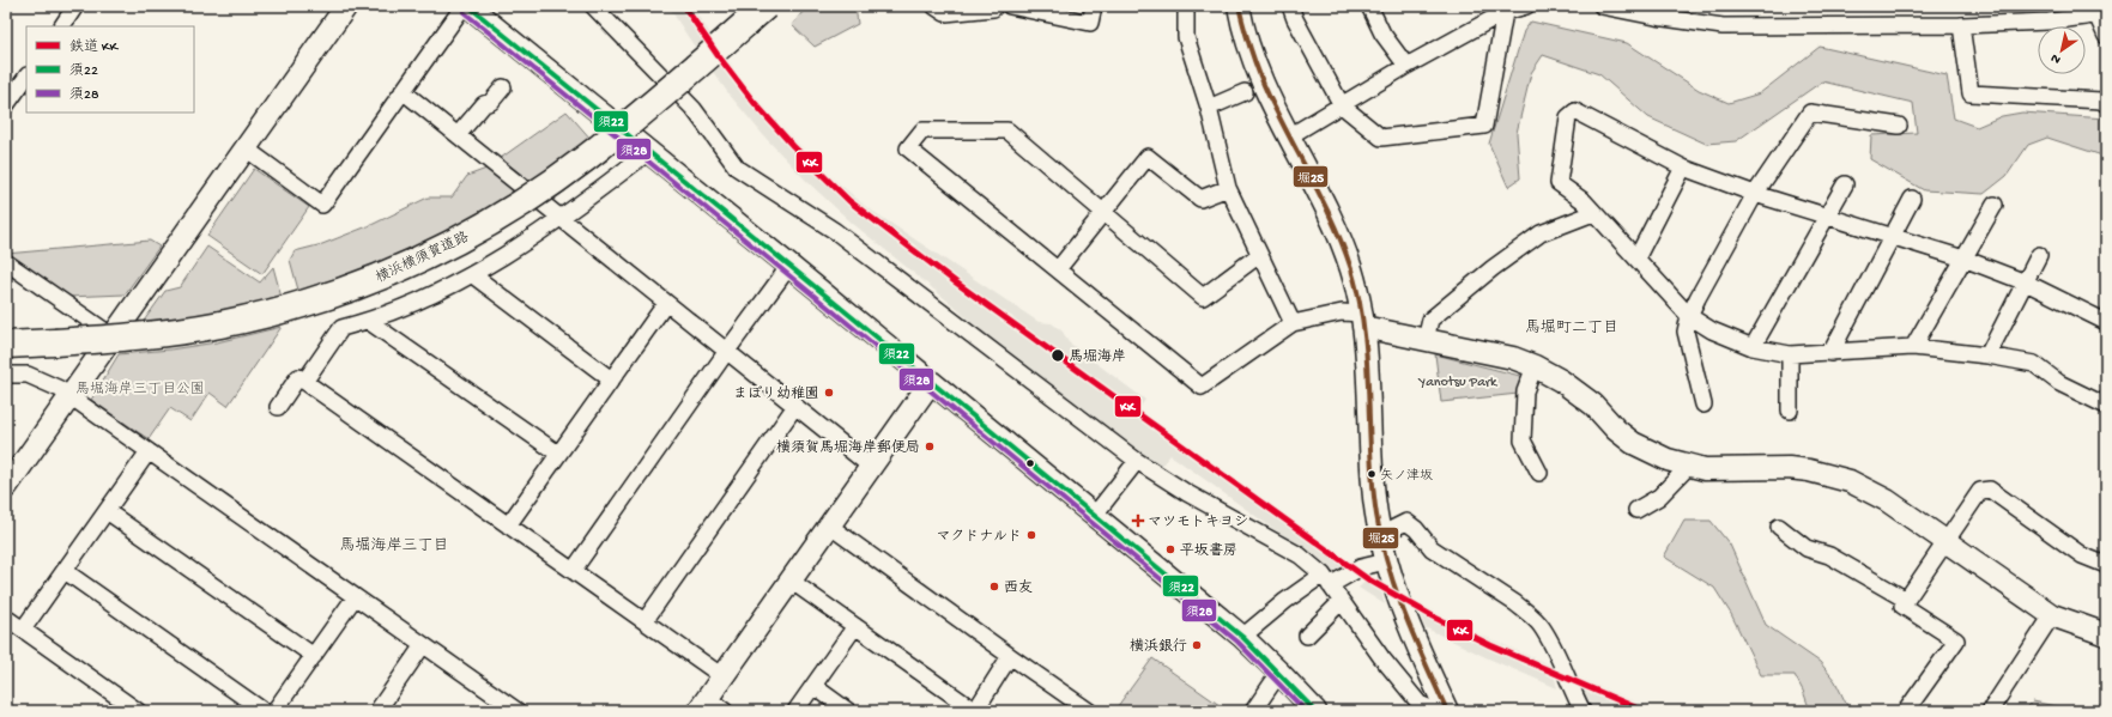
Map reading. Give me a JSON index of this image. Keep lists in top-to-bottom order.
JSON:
{
  "streets": {
    "highway": ["横浜横須賀道路"]
  },
  "districts": ["馬堀町二丁目", "馬堀海岸三丁目"],
  "parks": ["Yanotsu Park", "馬堀海岸三丁目公園"],
  "places": {
    "other": [
      "馬堀海岸",
      "まぼり幼稚園",
      "横須賀馬堀海岸郵便局",
      "矢ノ津坂",
      "マクドナルド",
      "平坂書房",
      "西友",
      "横浜銀行"
    ],
    "health": ["マツモトキヨシ"]
  },
  "lines": [
    "rail line KK",
    "transit line 須22",
    "transit line 堀25",
    "transit line 須28"
  ],
  "legend": ["鉄道 KK", "須22", "須28"],
  "north": "bottom left"
}
